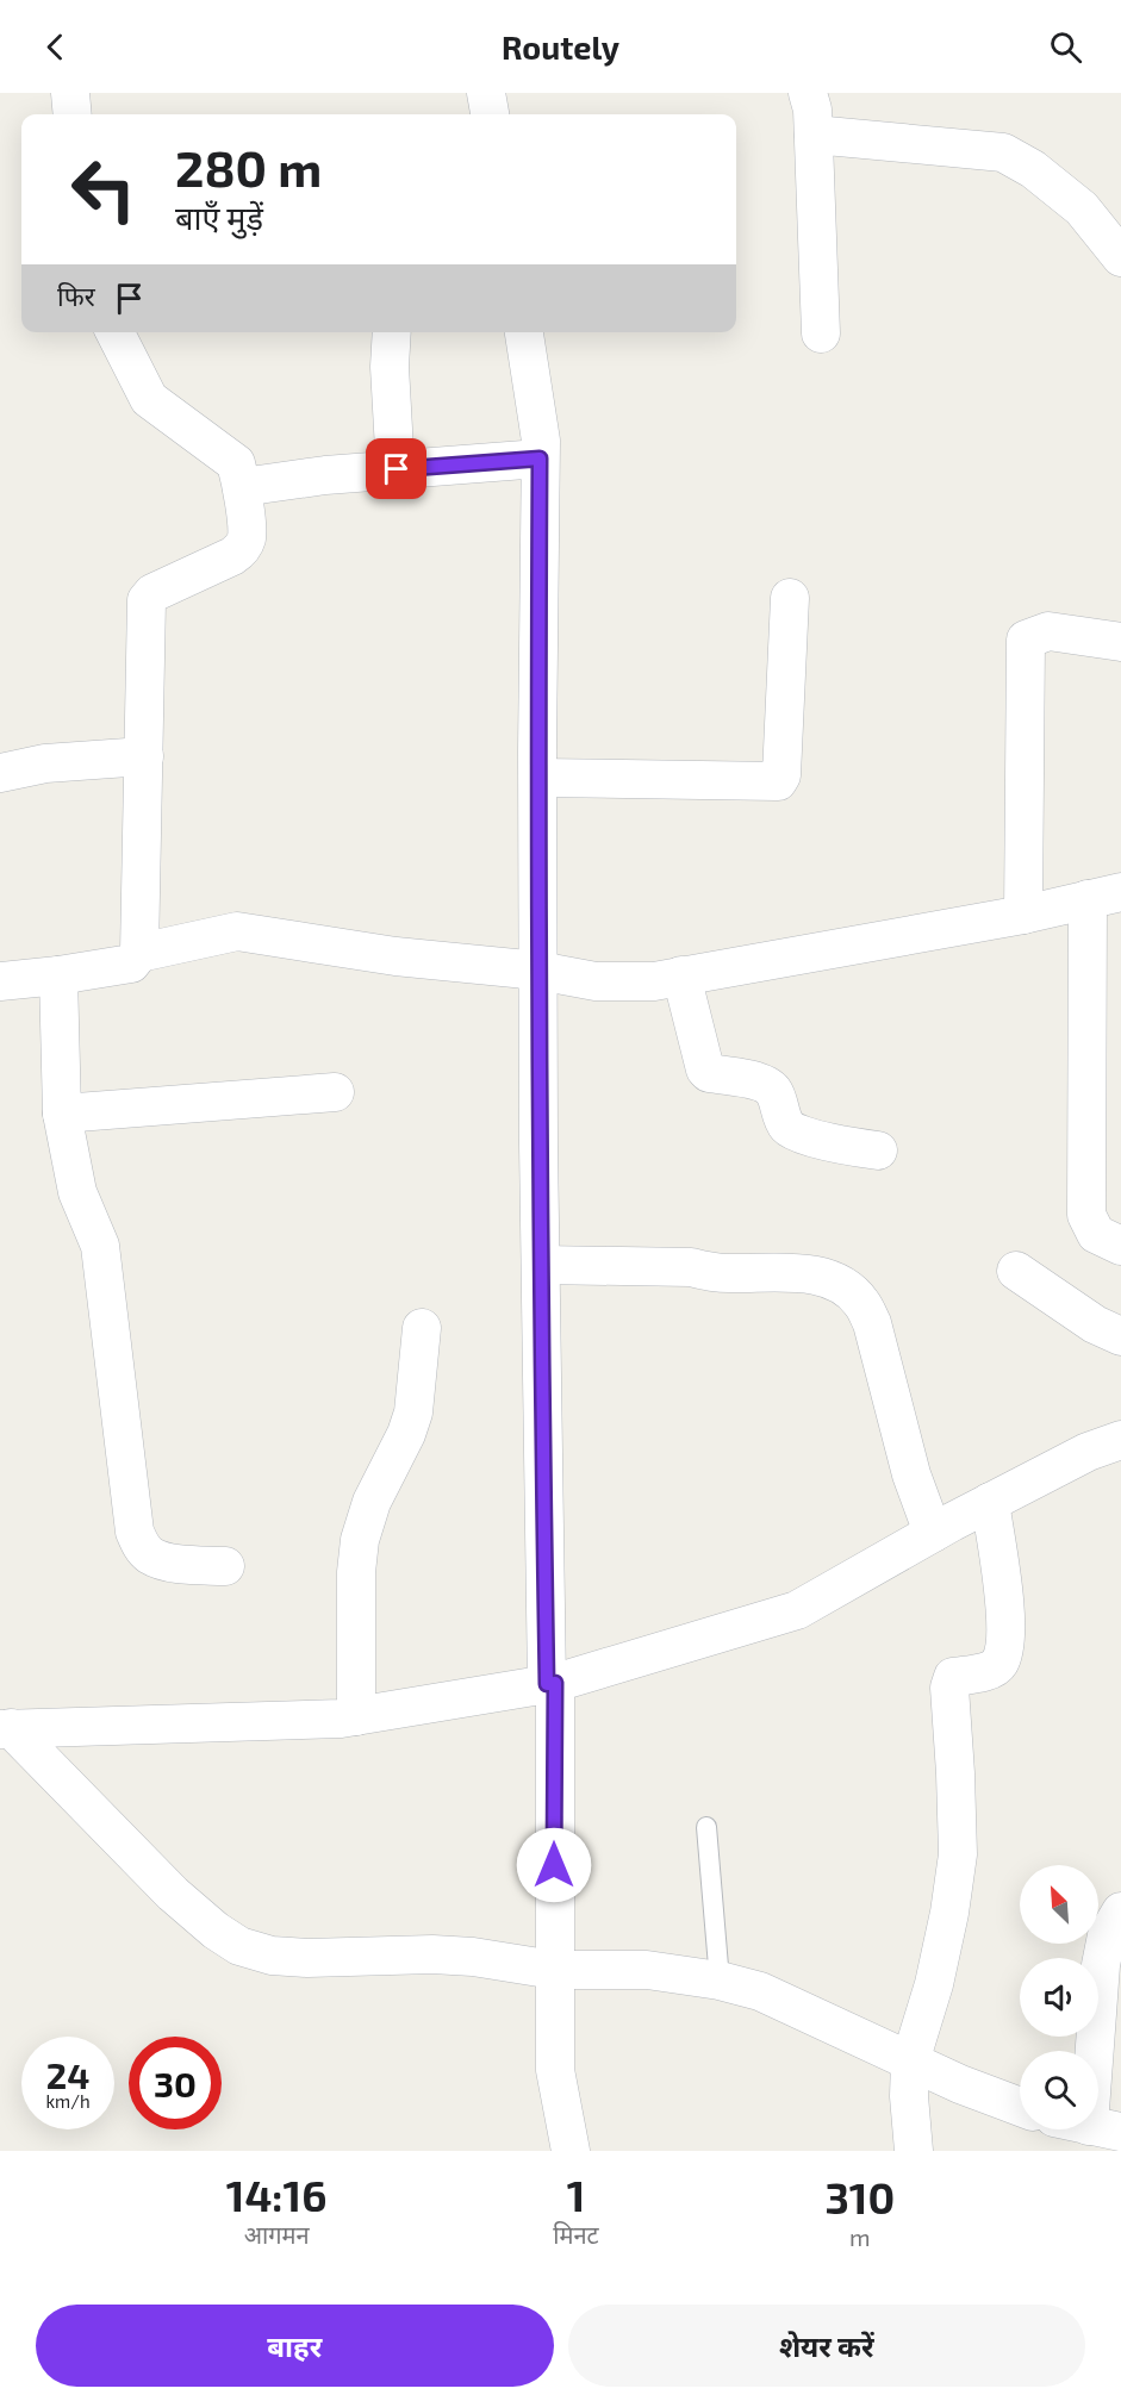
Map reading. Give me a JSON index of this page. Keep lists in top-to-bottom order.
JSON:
{
  "north": "top left",
  "page": {
    "header": "Routely",
    "turn": ["280 m", "बाएँ मुड़ें"],
    "then": "फिर",
    "speed": "24 km/h",
    "limit": "30",
    "eta": [
      "14:16",
      "आगमन",
      "1",
      "मिनट",
      "310",
      "m"
    ],
    "buttons": ["बाहर", "शेयर करें"]
  }
}
